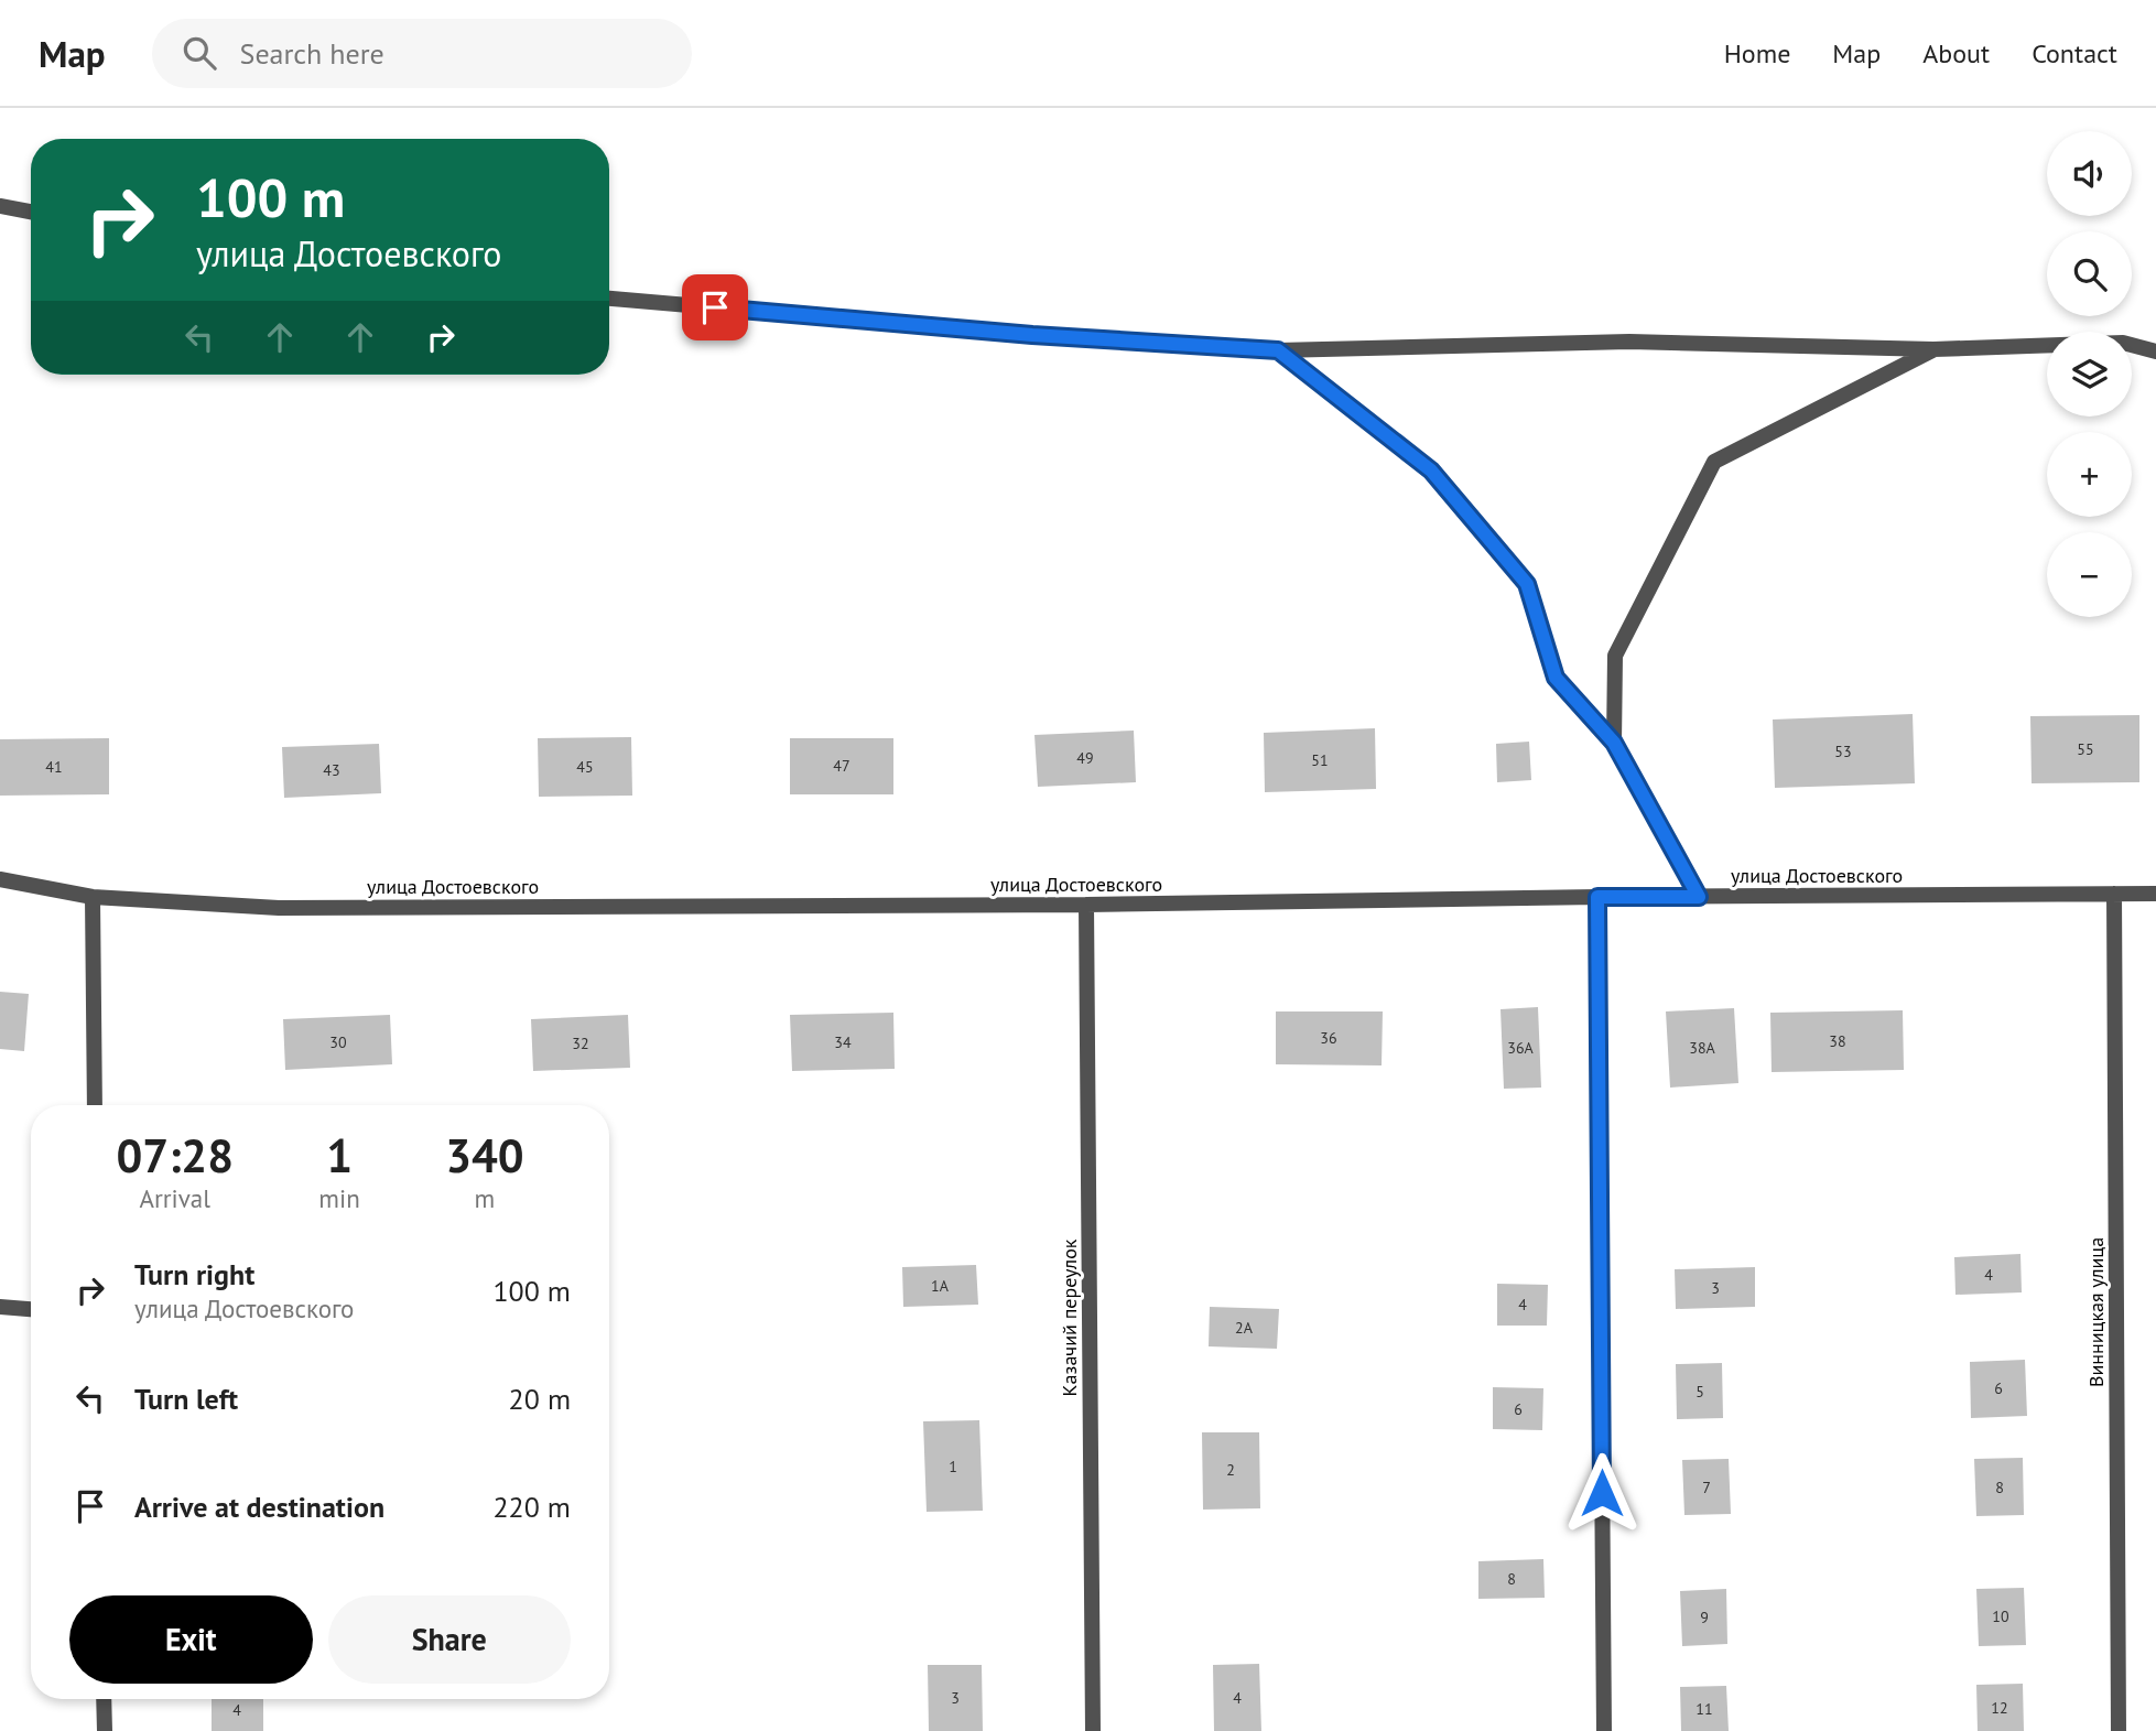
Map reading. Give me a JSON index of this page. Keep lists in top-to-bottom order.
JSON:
{
  "streets": {
    "street": ["улица Достоевского", "Винницкая улица", "Казачий переулок"]
  },
  "crossings": [
    ["улица Достоевского", "Винницкая улица"],
    ["улица Достоевского", "Казачий переулок"]
  ],
  "house_numbers": [
    "55",
    "53",
    "49",
    "51",
    "47",
    "41",
    "45",
    "43",
    "36",
    "38",
    "30",
    "34",
    "32",
    "36А",
    "38А",
    "4",
    "1А",
    "3",
    "4",
    "2А",
    "6",
    "5",
    "6",
    "1",
    "2",
    "7",
    "8",
    "8",
    "10",
    "9",
    "3",
    "4",
    "12",
    "11",
    "4"
  ],
  "page": {
    "header": "Map",
    "search": "Search here",
    "nav": [
      "Home",
      "Map",
      "About",
      "Contact"
    ],
    "map_buttons": ["+", "−"],
    "turn": ["100 m", "улица Достоевского"],
    "eta": [
      "07:28",
      "Arrival",
      "1",
      "min",
      "340",
      "m"
    ],
    "list": [
      {
        "name": "Turn right",
        "note": "улица Достоевского",
        "value": "100 m"
      },
      {
        "name": "Turn left",
        "value": "20 m"
      },
      {
        "name": "Arrive at destination",
        "value": "220 m"
      }
    ],
    "buttons": ["Exit", "Share"]
  }
}
